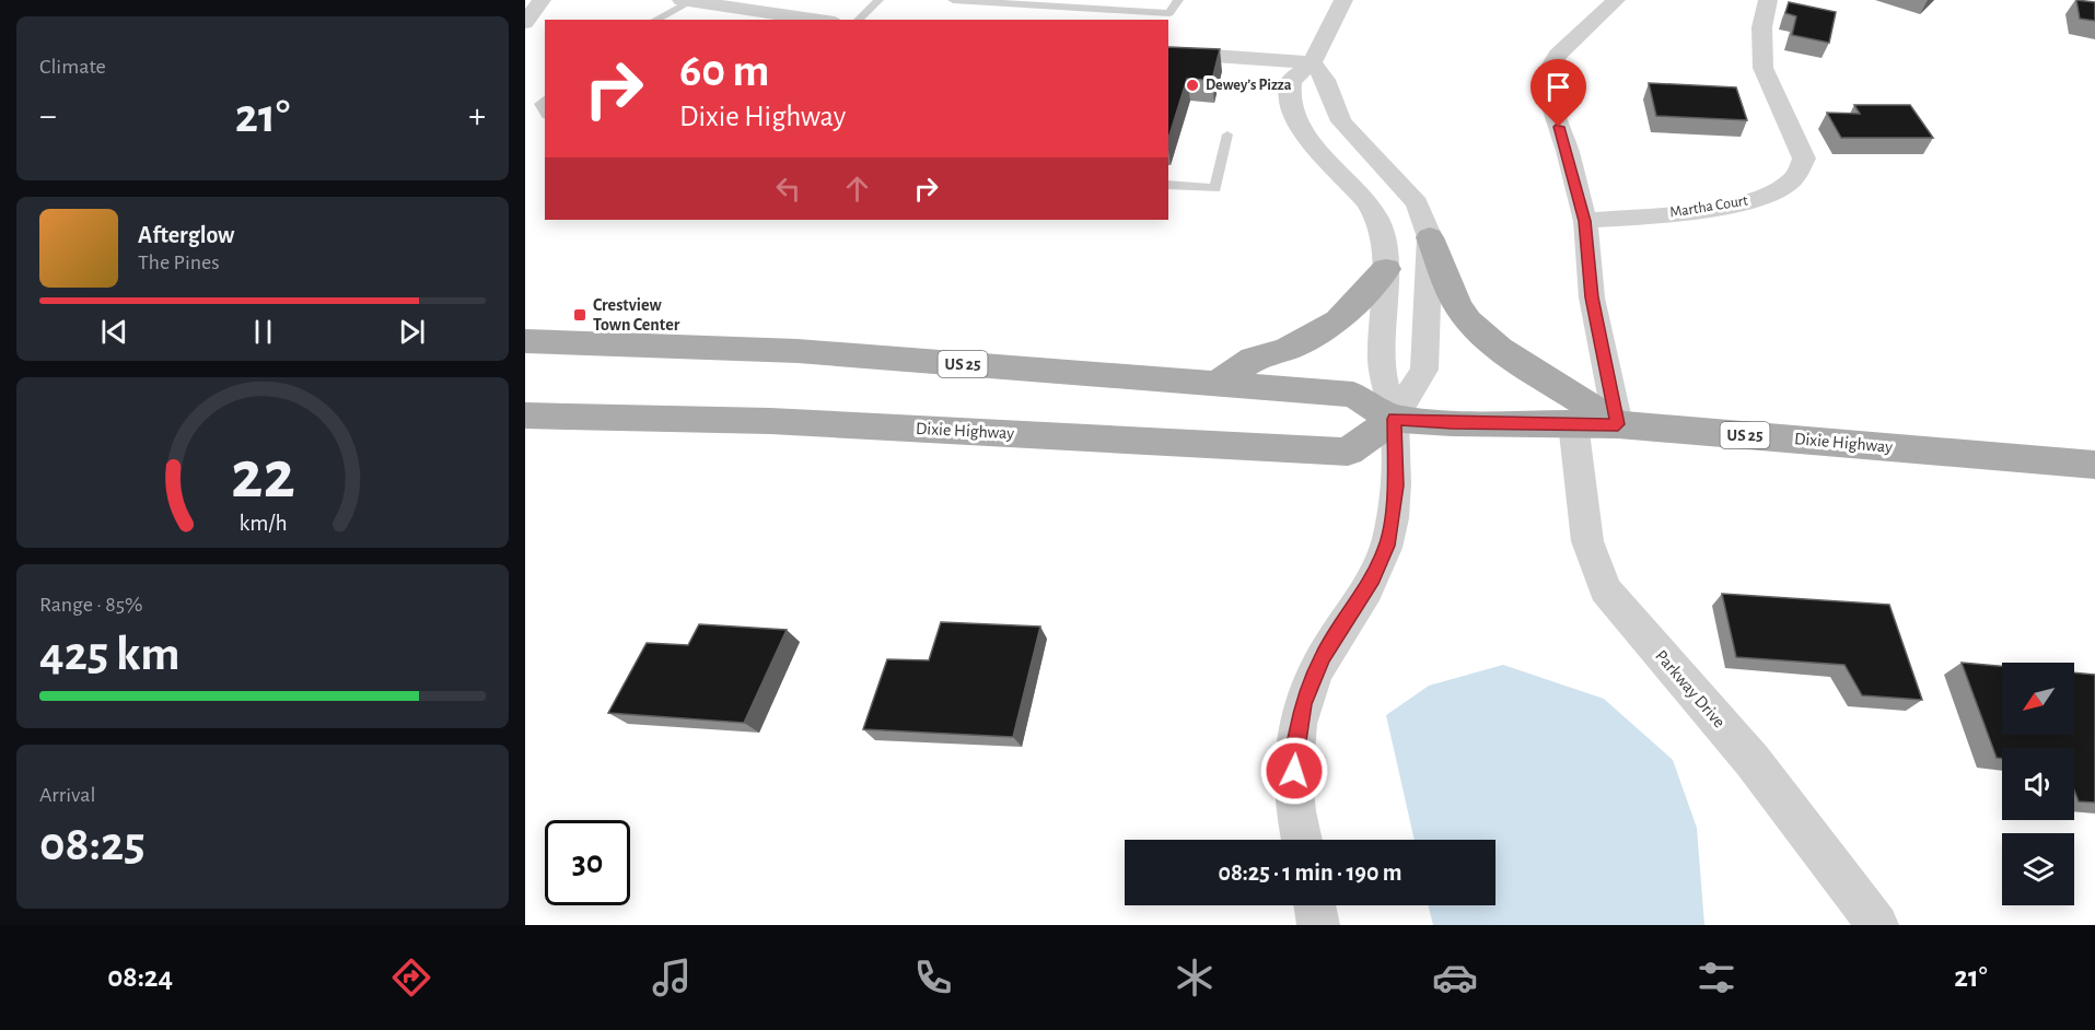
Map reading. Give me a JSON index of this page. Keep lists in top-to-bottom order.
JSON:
{
  "streets": {
    "main road": ["US 25", "Dixie Highway"],
    "street": ["Martha Court", "Parkway Drive"]
  },
  "crossings": [
    ["Dixie Highway", "Parkway Drive"]
  ],
  "places": {
    "other": ["Dewey’s Pizza"],
    "transit": ["Crestview Town Center"]
  },
  "north": "bottom left",
  "page": {
    "tile": [
      "Climate",
      ["Range · 85%", "425 km"],
      ["Arrival", "08:25"]
    ],
    "turn": ["60 m", "Dixie Highway"],
    "heat": ["−", "21°", "+"],
    "song": ["Afterglow", "The Pines"],
    "limit": "30",
    "trip": "08:25 · 1 min · 190 m",
    "tabs": ["08:24", "21°"],
    "gauge": ["22", "km/h"]
  }
}
